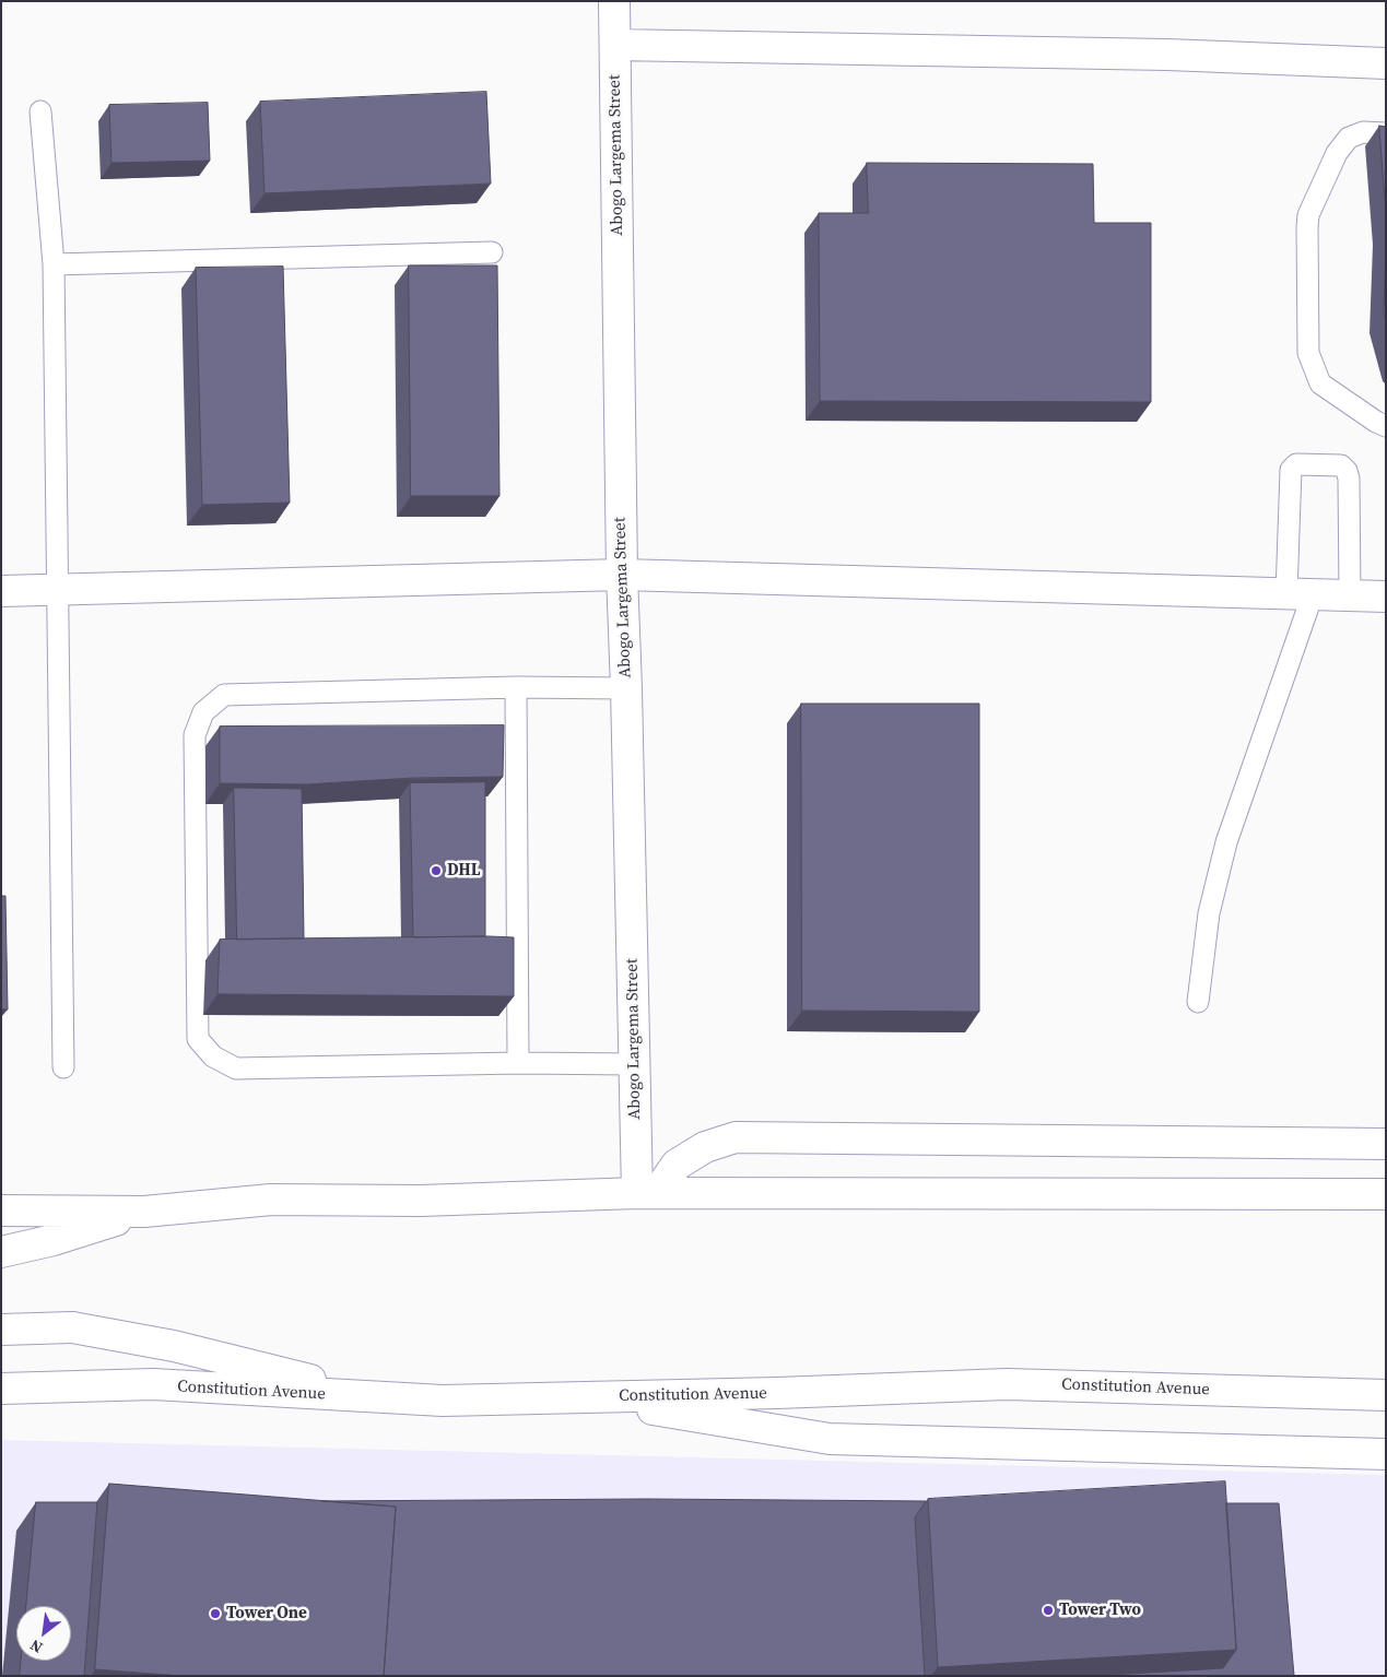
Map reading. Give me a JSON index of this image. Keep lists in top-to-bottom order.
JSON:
{
  "streets": {
    "main road": ["Abogo Largema Street", "Constitution Avenue"]
  },
  "places": ["DHL", "Tower Two", "Tower One"],
  "north": "bottom left"
}
